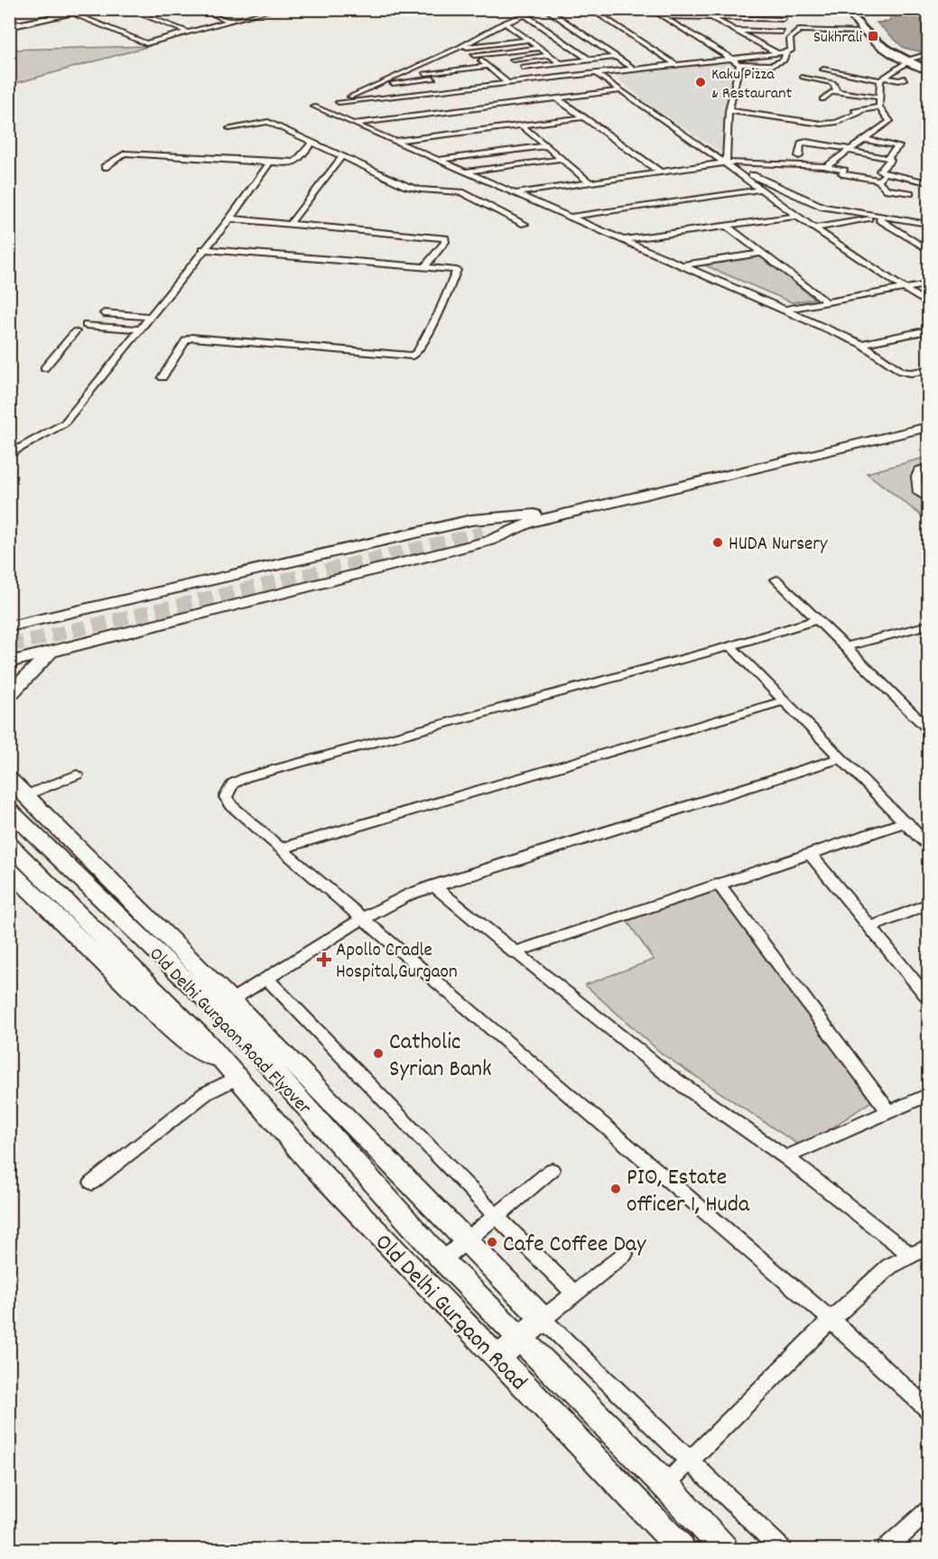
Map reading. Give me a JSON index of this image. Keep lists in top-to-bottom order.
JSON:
{
  "streets": {
    "main road": ["Old Delhi Gurgaon Road Flyover", "Old Delhi Gurgaon Road"]
  },
  "crossings": [
    ["Old Delhi Gurgaon Road Flyover", "Old Delhi Gurgaon Road"]
  ],
  "places": {
    "transit": ["Sukhrali"],
    "other": [
      "Kaku Pizza & Restaurant",
      "HUDA Nursery",
      "Catholic Syrian Bank",
      "PIO, Estate officer 1, Huda",
      "Cafe Coffee Day"
    ],
    "health": ["Apollo Cradle Hospital,Gurgaon"]
  }
}
